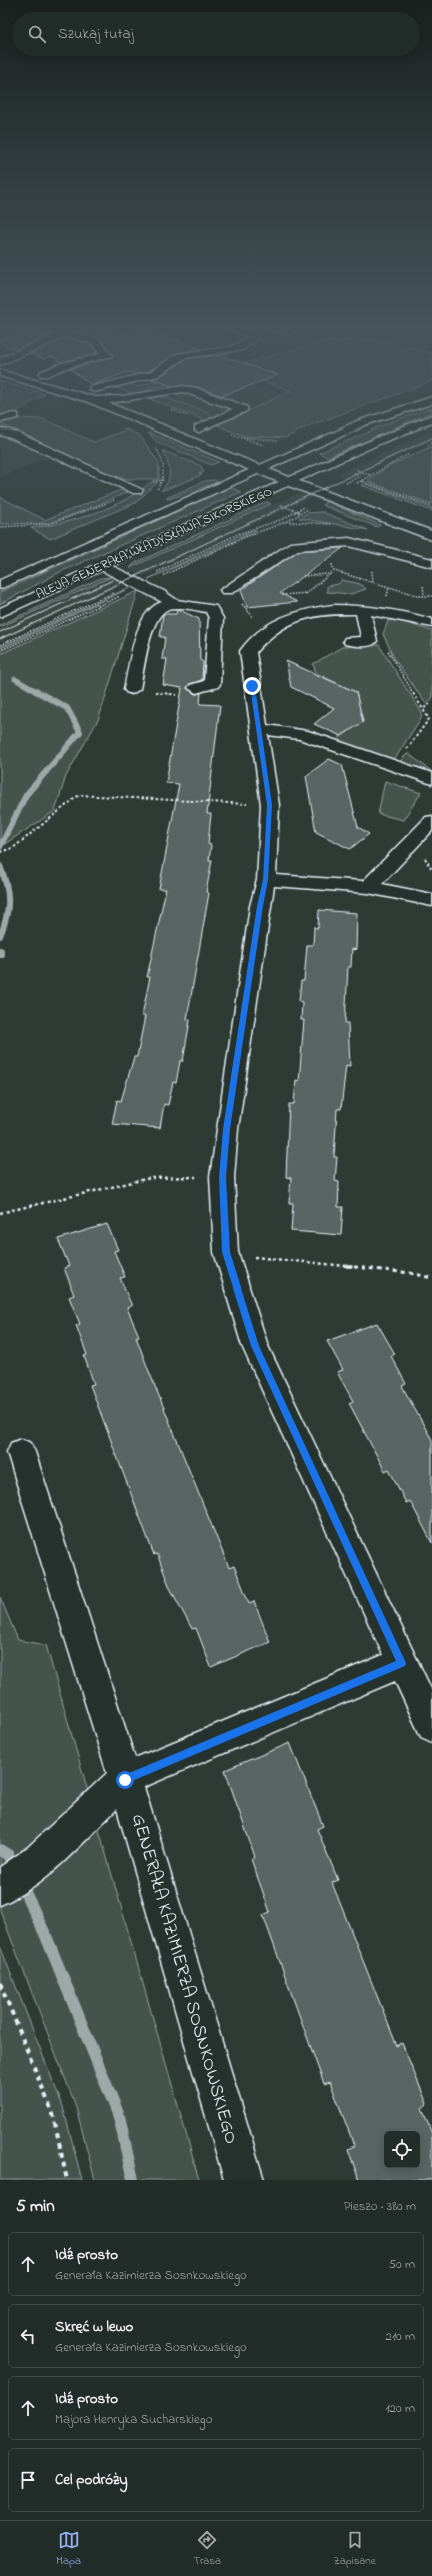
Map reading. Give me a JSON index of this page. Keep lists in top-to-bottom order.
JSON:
{
  "streets": {
    "street": ["ALEJA GENERAŁA WŁADYSŁAWA SIKORSKIEGO", "GENERAŁA KAZIMIERZA SOSNKOWSKIEGO"]
  },
  "page": {
    "search": "Szukaj tutaj",
    "heading": ["5 min", "Pieszo · 380 m"],
    "list": [
      ["Idź prosto", "Generała Kazimierza Sosnkowskiego", "50 m"],
      ["Skręć w lewo", "Generała Kazimierza Sosnkowskiego", "210 m"],
      ["Idź prosto", "Majora Henryka Sucharskiego", "120 m"],
      "Cel podróży"
    ],
    "nav": ["Mapa", "Trasa", "Zapisane"]
  }
}
